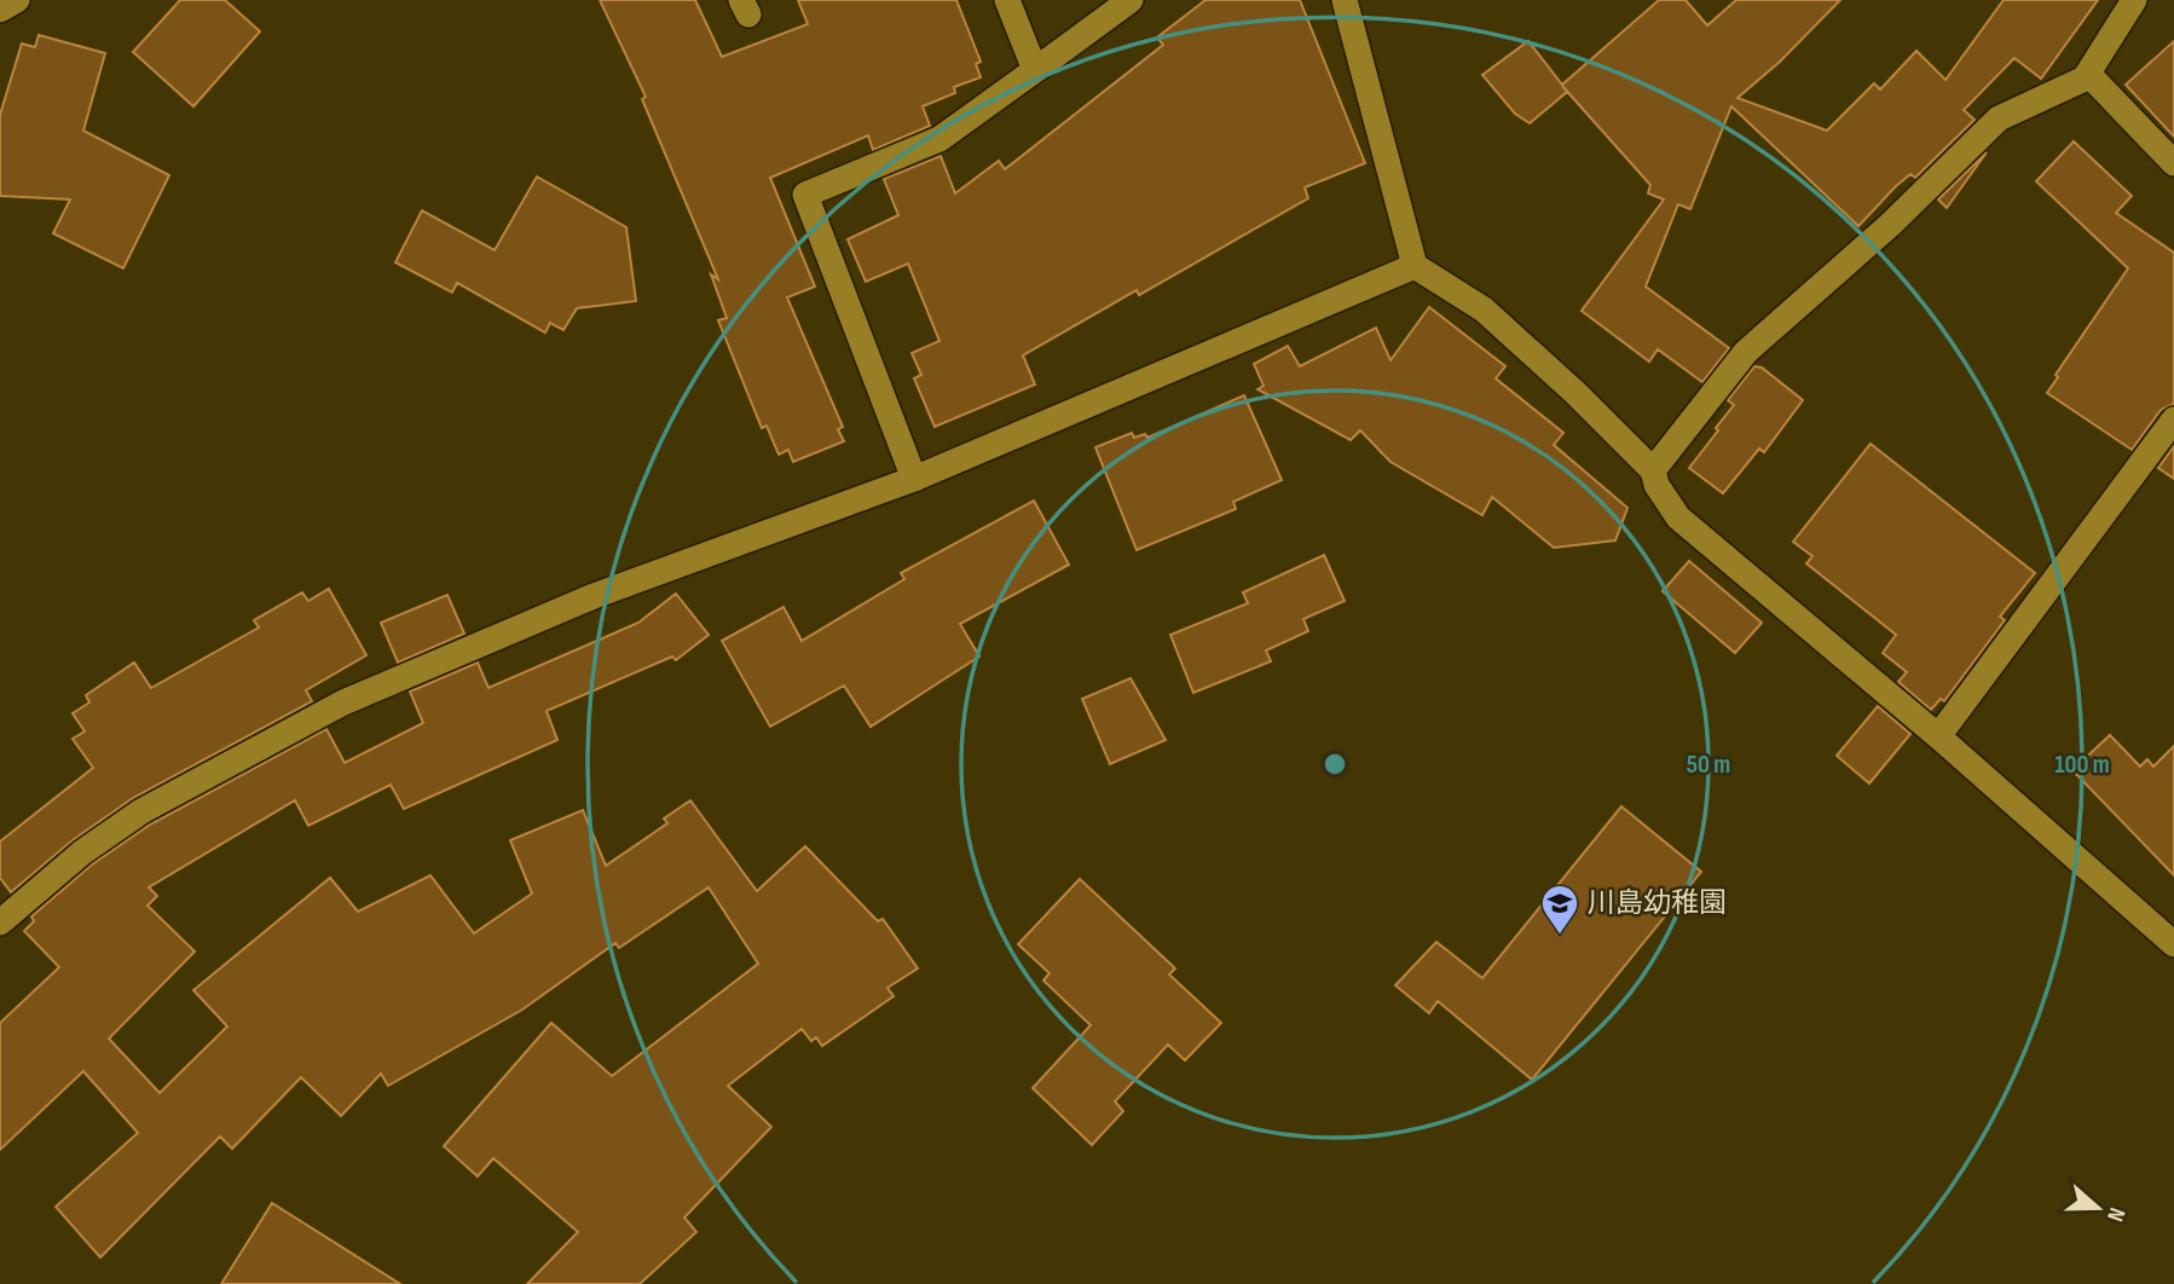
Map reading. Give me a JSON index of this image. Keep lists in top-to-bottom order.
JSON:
{
  "places": {
    "school or university": ["川島幼稚園"]
  },
  "north": "right",
  "rings": ["50 m", "100 m"]
}
